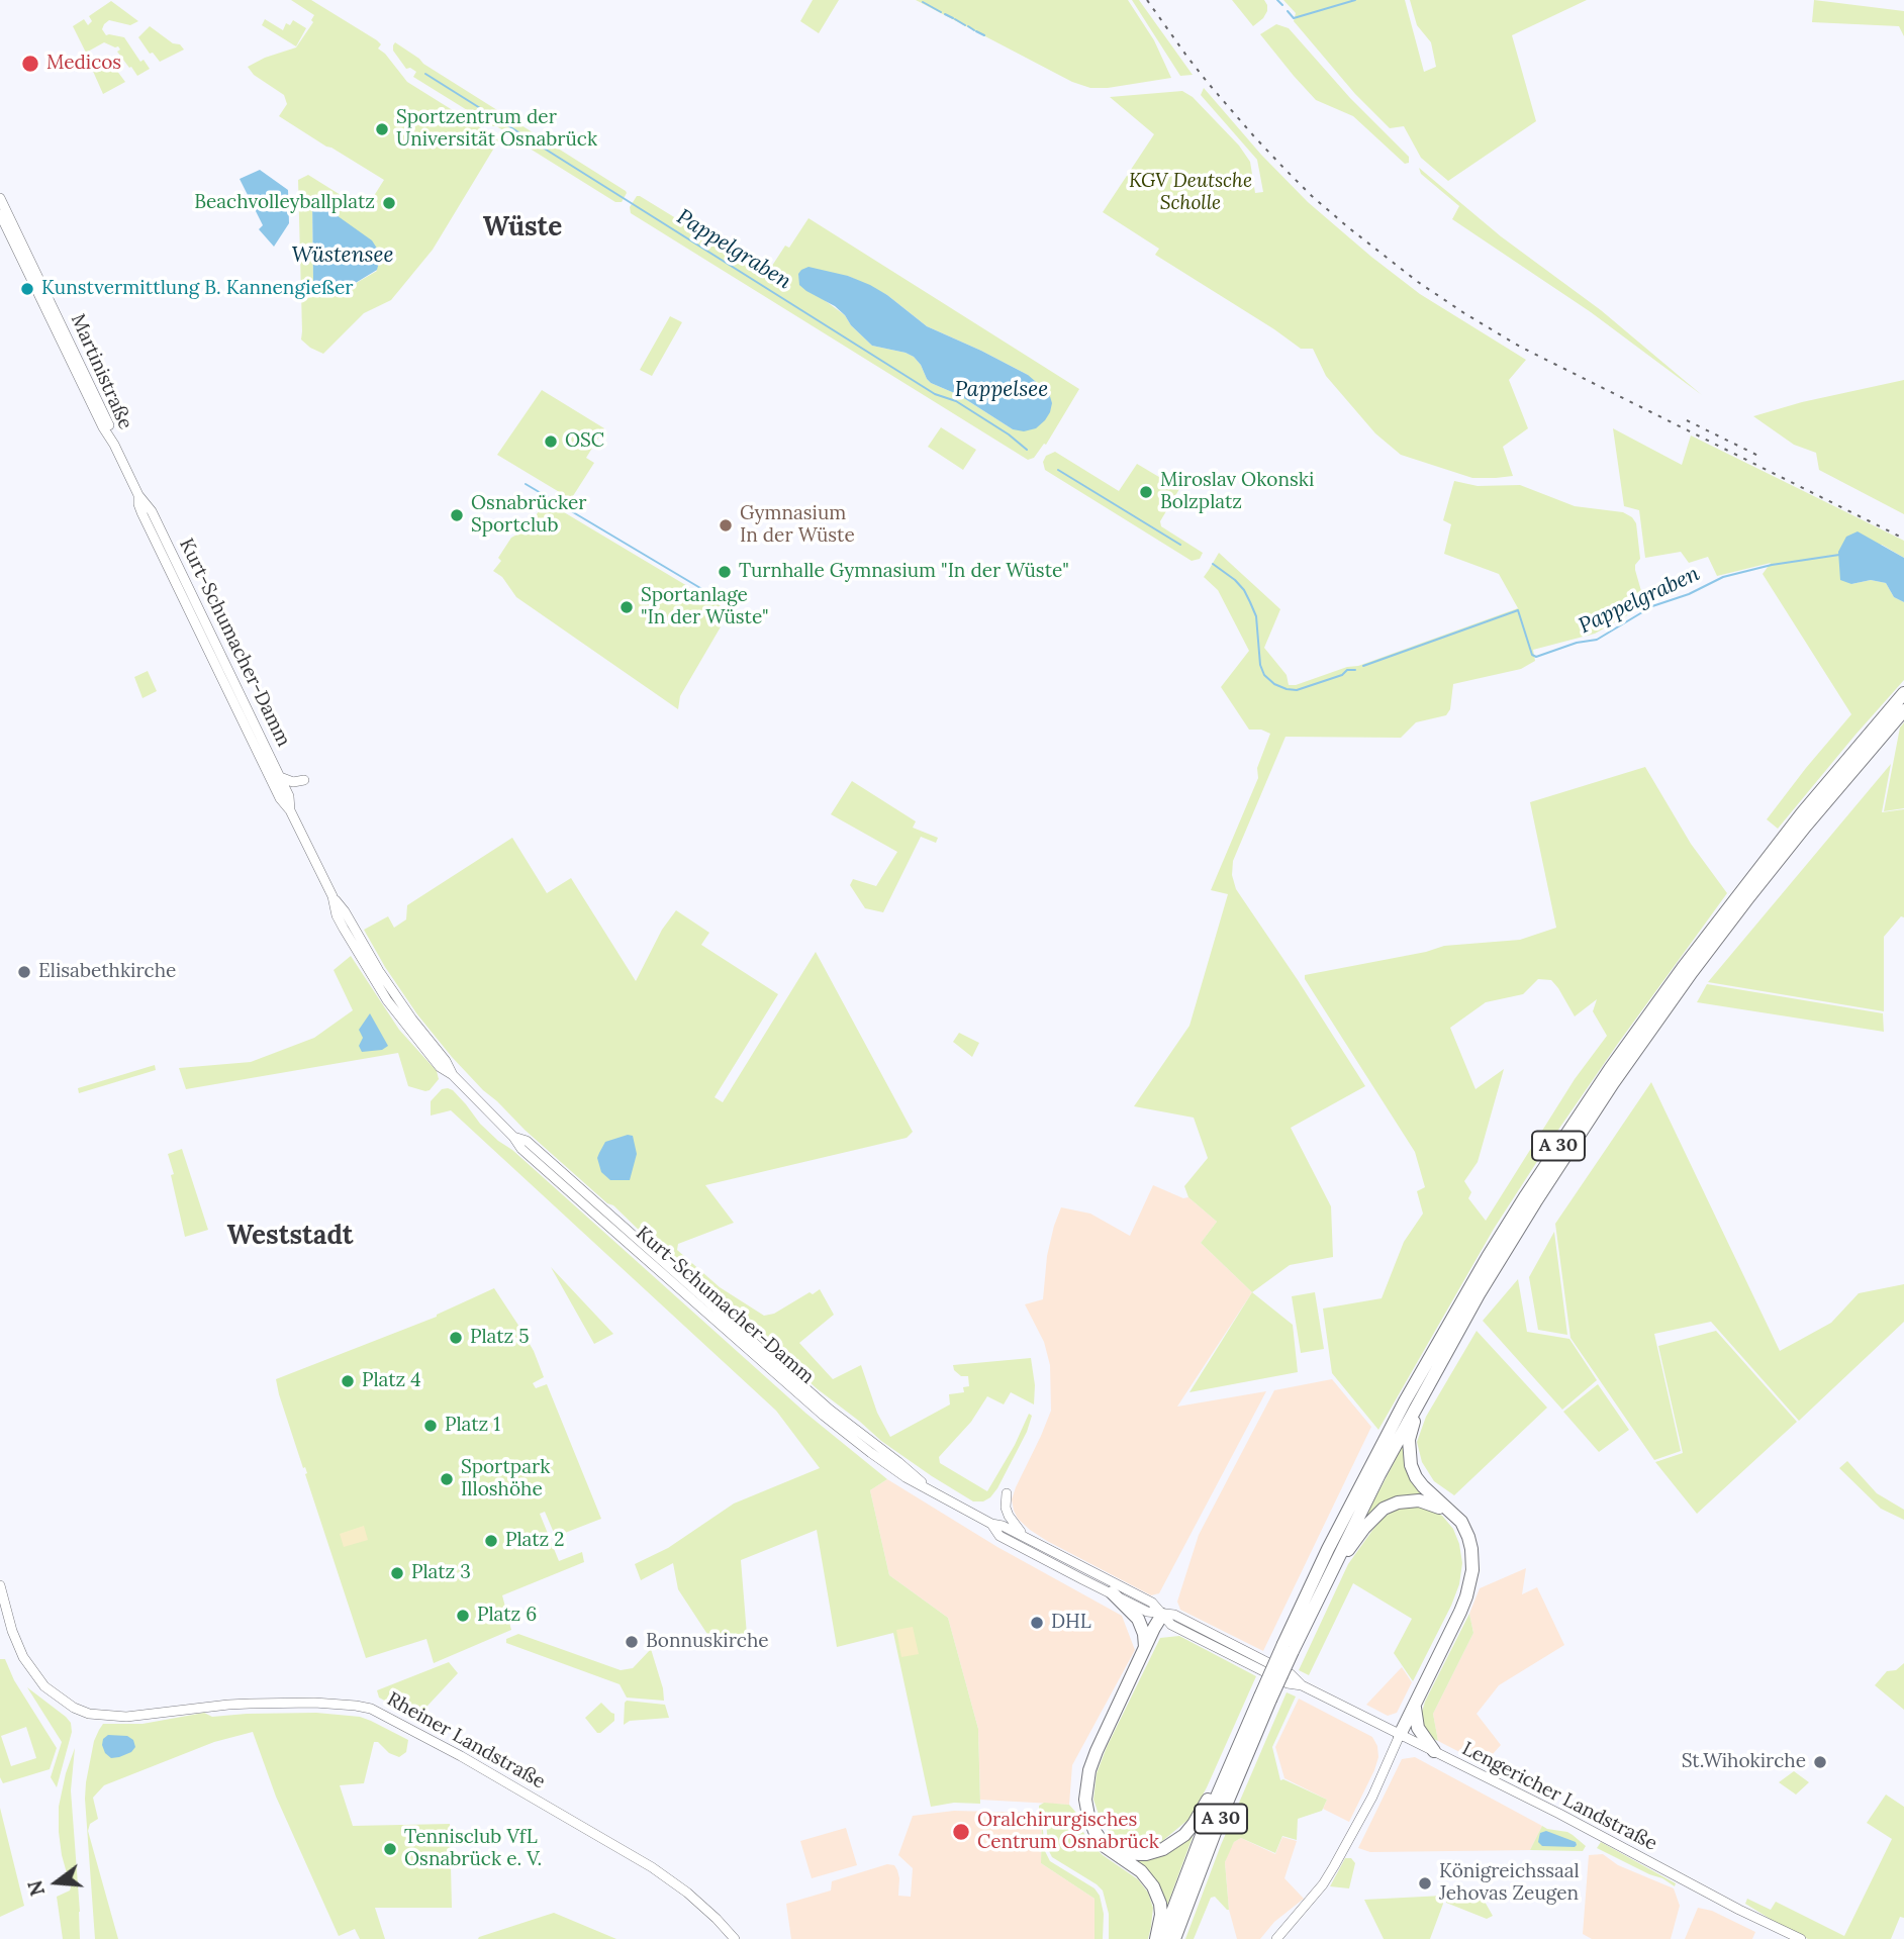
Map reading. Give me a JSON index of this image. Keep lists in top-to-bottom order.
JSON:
{
  "streets": {
    "highway": ["A 30"],
    "main road": [
      "Martinistraße",
      "Kurt-Schumacher-Damm",
      "Rheiner Landstraße",
      "Lengericher Landstraße"
    ]
  },
  "crossings": [
    ["Martinistraße", "Kurt-Schumacher-Damm"],
    ["Kurt-Schumacher-Damm", "Lengericher Landstraße"]
  ],
  "districts": ["Wüste", "Weststadt"],
  "water": ["Pappelgraben", "Wüstensee", "Pappelsee"],
  "parks": ["KGV Deutsche Scholle"],
  "places": [
    "Medicos",
    "Sportzentrum der Universität Osnabrück",
    "Beachvolleyballplatz",
    "Kunstvermittlung B. Kannengießer",
    "OSC",
    "Miroslav Okonski Bolzplatz",
    "Osnabrücker Sportclub",
    "Gymnasium In der Wüste",
    "Turnhalle Gymnasium \"In der Wüste\"",
    "Sportanlage \"In der Wüste\"",
    "Elisabethkirche",
    "Platz 5",
    "Platz 4",
    "Platz 1",
    "Sportpark Illoshöhe",
    "Platz 2",
    "Platz 3",
    "Platz 6",
    "DHL",
    "Bonnuskirche",
    "St.Wihokirche",
    "Oralchirurgisches Centrum Osnabrück",
    "Tennisclub VfL Osnabrück e. V.",
    "Königreichssaal Jehovas Zeugen"
  ],
  "north": "left"
}
